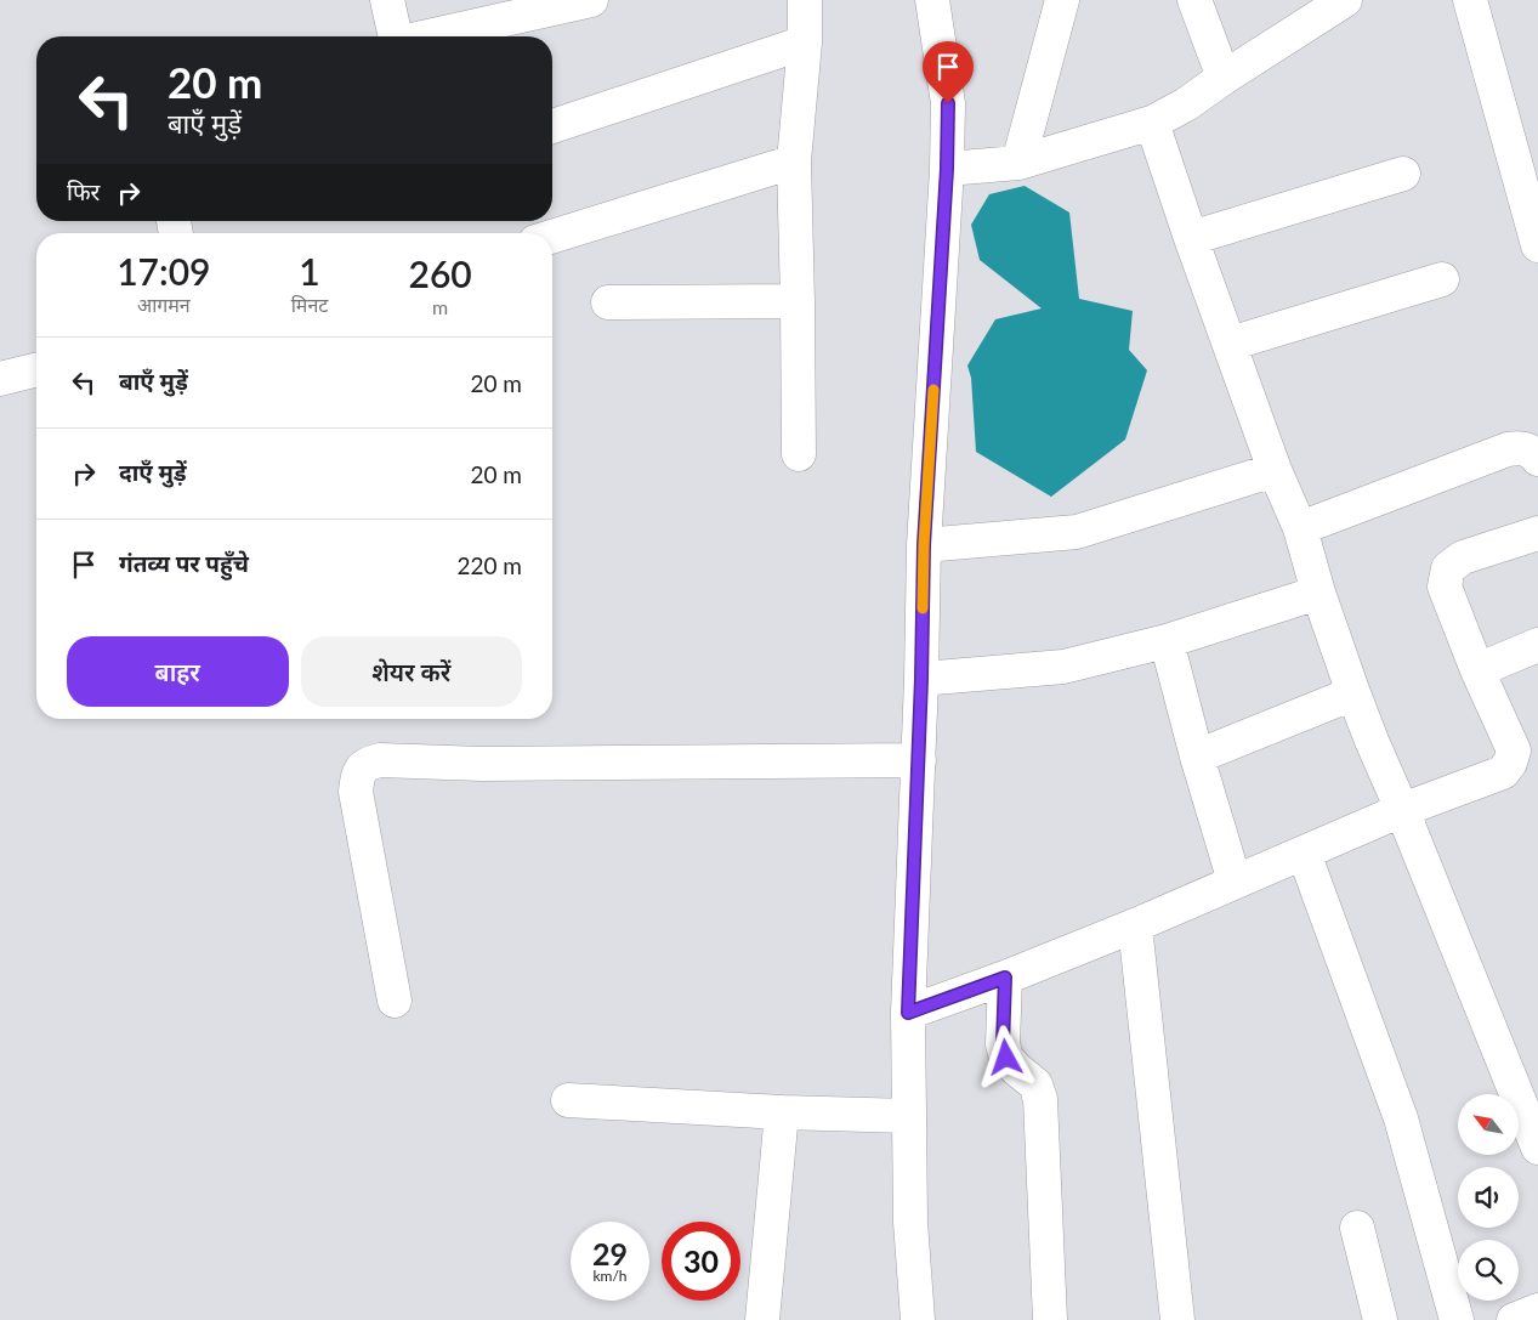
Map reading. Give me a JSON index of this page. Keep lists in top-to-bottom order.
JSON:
{
  "north": "top left",
  "page": {
    "turn": ["20 m", "बाएँ मुड़ें"],
    "then": "फिर",
    "eta": [
      "17:09",
      "आगमन",
      "1",
      "मिनट",
      "260",
      "m"
    ],
    "list": [
      {
        "name": "बाएँ मुड़ें",
        "value": "20 m"
      },
      {
        "name": "दाएँ मुड़ें",
        "value": "20 m"
      },
      {
        "name": "गंतव्य पर पहुँचे",
        "value": "220 m"
      }
    ],
    "buttons": ["बाहर", "शेयर करें"],
    "speed": "29 km/h",
    "limit": "30"
  }
}
